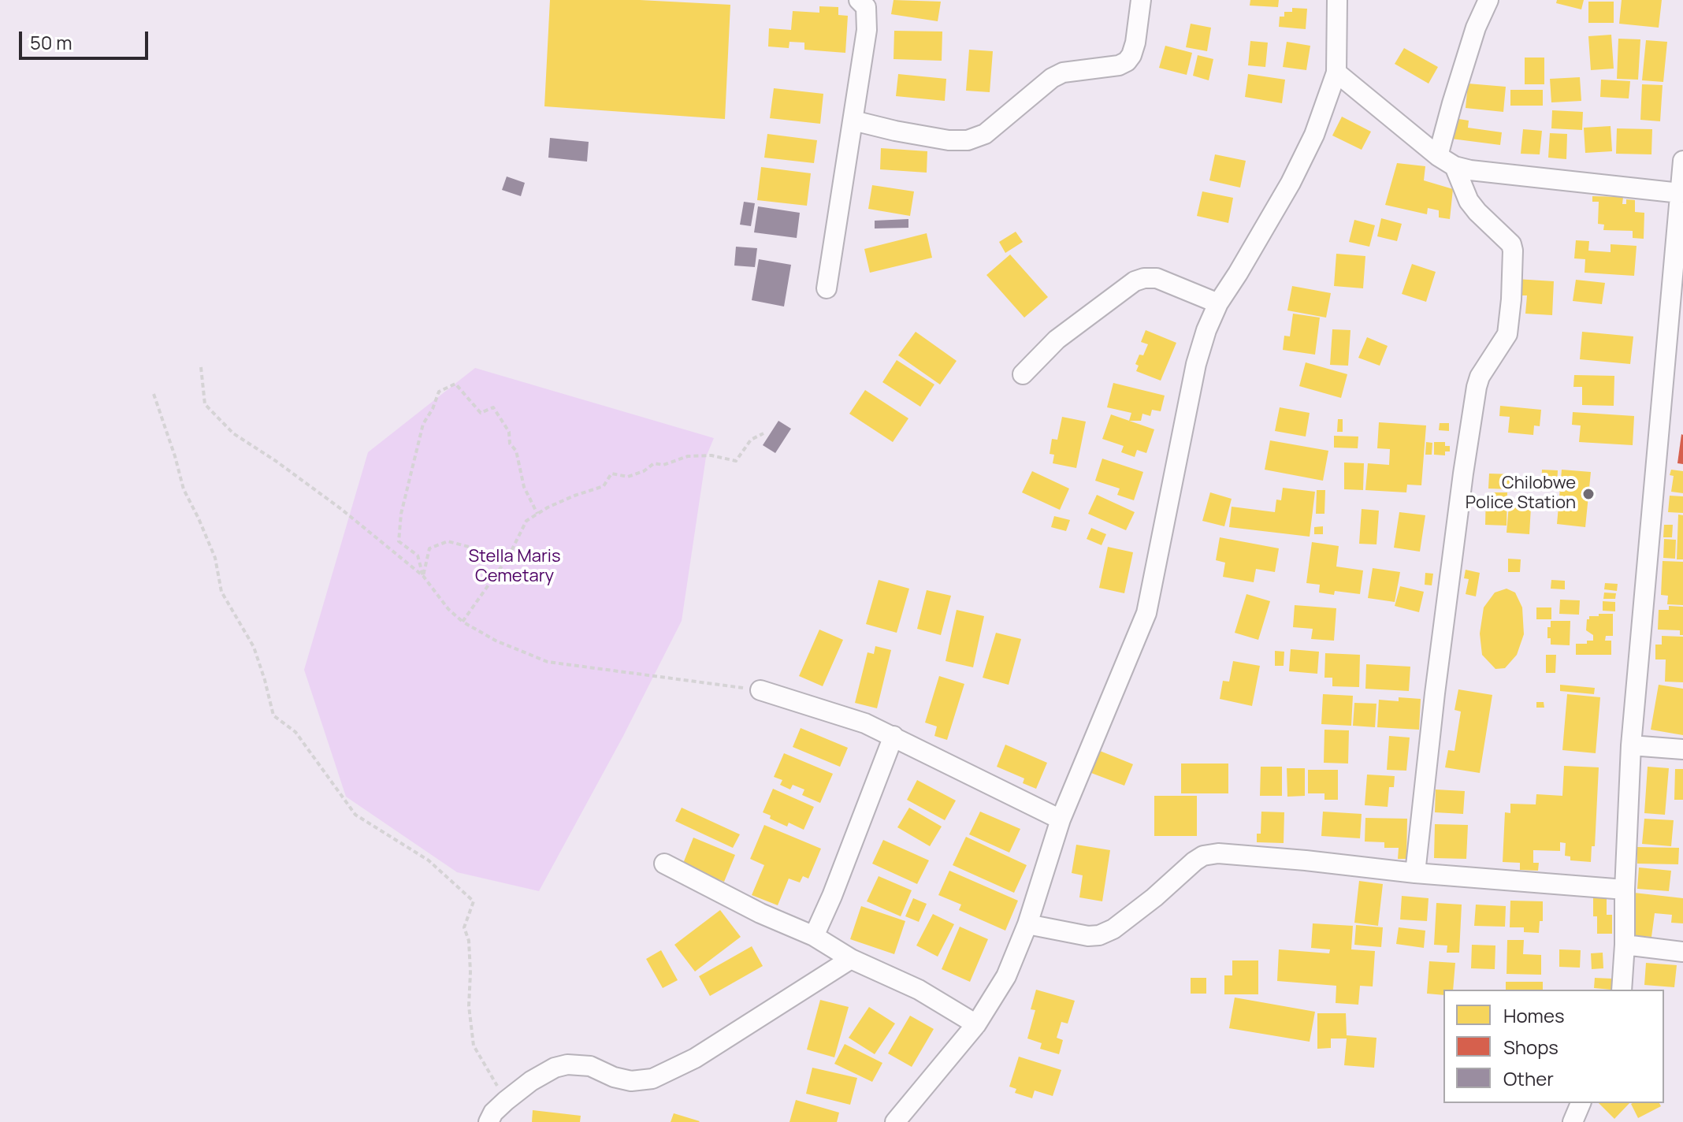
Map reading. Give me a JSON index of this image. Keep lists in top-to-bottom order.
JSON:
{
  "parks": ["Stella Maris Cemetary"],
  "places": ["Chilobwe Police Station"],
  "legend": ["Homes", "Shops", "Other"],
  "scale_bar": "50 m"
}
